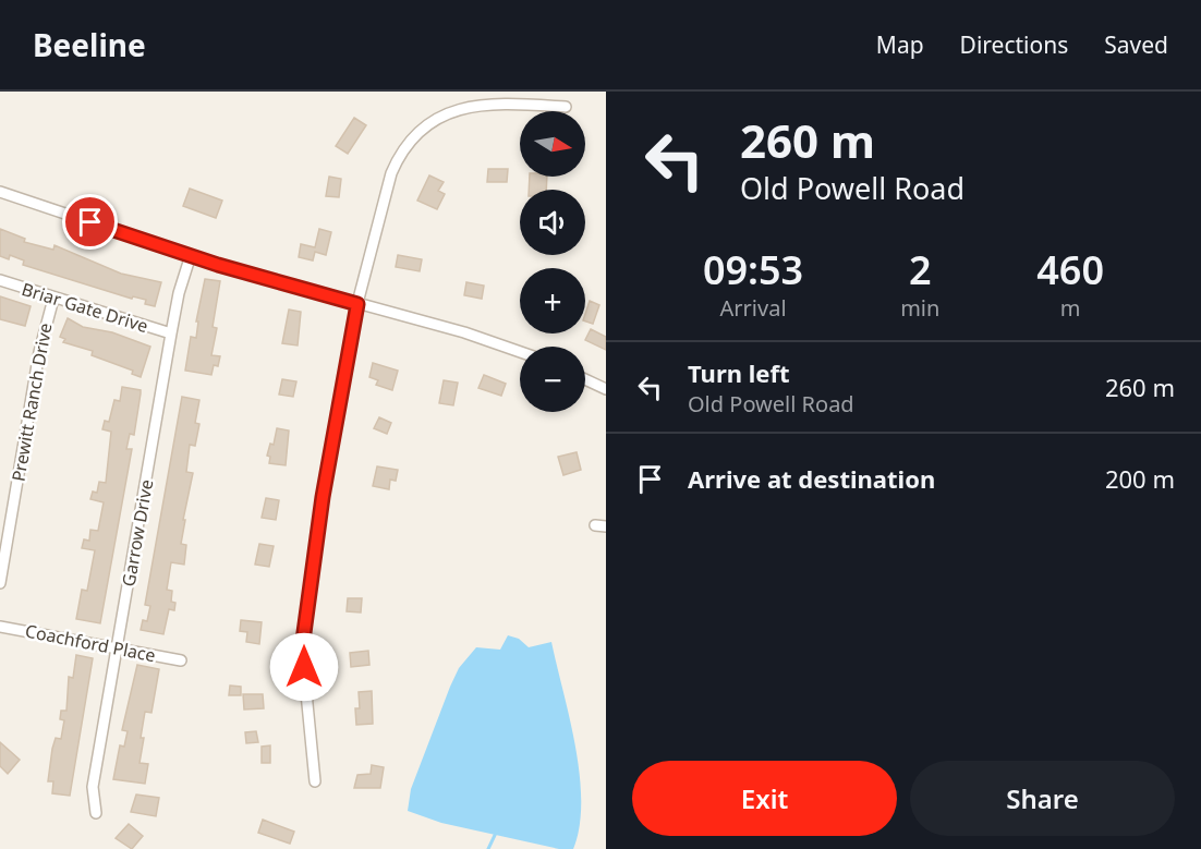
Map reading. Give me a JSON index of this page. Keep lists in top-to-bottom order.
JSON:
{
  "streets": {
    "street": [
      "Briar Gate Drive",
      "Prewitt Ranch Drive",
      "Garrow Drive",
      "Coachford Place"
    ]
  },
  "crossings": [
    ["Briar Gate Drive", "Prewitt Ranch Drive"],
    ["Briar Gate Drive", "Garrow Drive"],
    ["Garrow Drive", "Coachford Place"]
  ],
  "north": "right",
  "page": {
    "header": "Beeline",
    "nav": ["Map", "Directions", "Saved"],
    "turn": ["260 m", "Old Powell Road"],
    "map_buttons": ["+", "−"],
    "eta": [
      "09:53",
      "Arrival",
      "2",
      "min",
      "460",
      "m"
    ],
    "list": [
      {
        "name": "Turn left",
        "note": "Old Powell Road",
        "value": "260 m"
      },
      {
        "name": "Arrive at destination",
        "value": "200 m"
      }
    ],
    "buttons": ["Exit", "Share"]
  }
}
